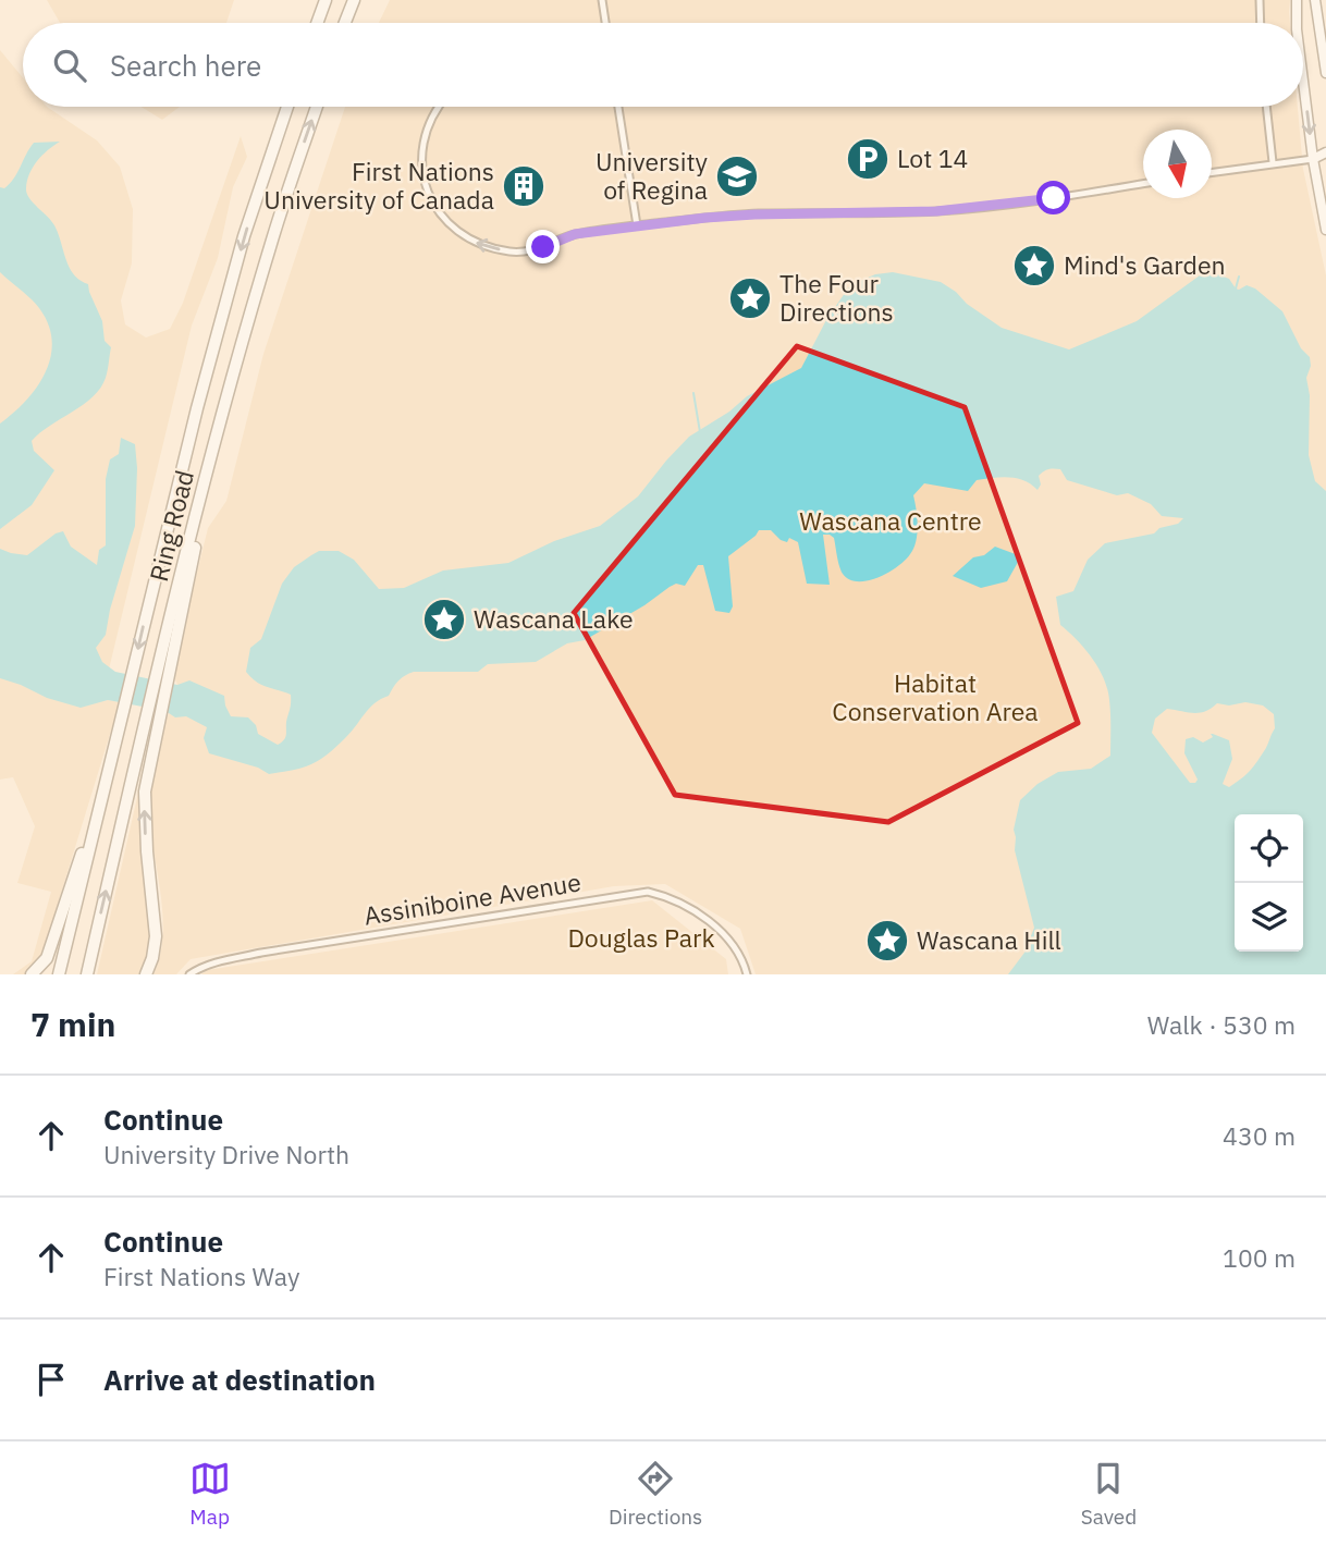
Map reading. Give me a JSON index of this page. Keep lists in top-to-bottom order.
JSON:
{
  "streets": {
    "highway": ["Ring Road"],
    "street": ["Assiniboine Avenue"]
  },
  "parks": ["Wascana Centre", "Habitat Conservation Area", "Douglas Park"],
  "places": {
    "parking": ["Lot 14"],
    "school or university": ["University of Regina"],
    "building": ["First Nations University of Canada"],
    "place": [
      "Mind's Garden",
      "The Four Directions",
      "Wascana Lake",
      "Wascana Hill"
    ]
  },
  "north": "bottom",
  "page": {
    "search": "Search here",
    "heading": ["7 min", "Walk · 530 m"],
    "list": [
      ["Continue", "University Drive North", "430 m"],
      ["Continue", "First Nations Way", "100 m"],
      "Arrive at destination"
    ],
    "nav": ["Map", "Directions", "Saved"]
  }
}
